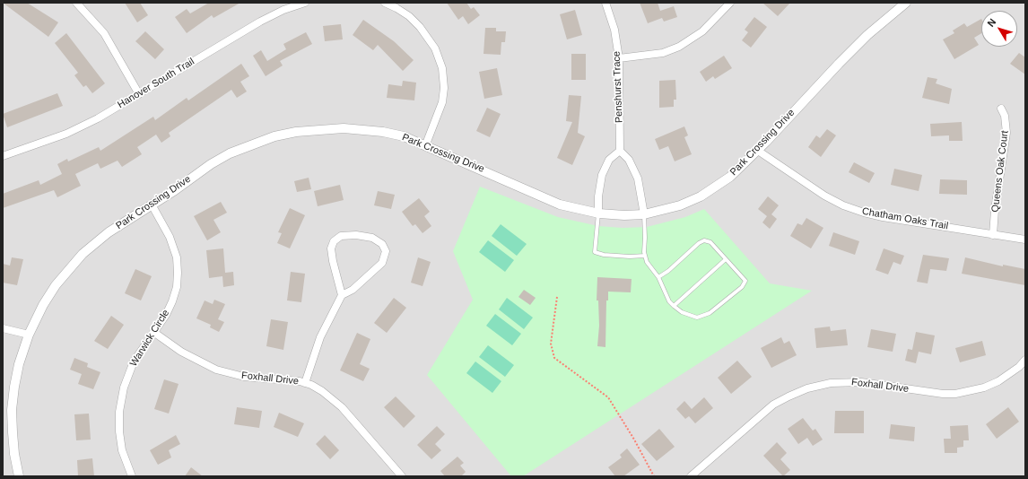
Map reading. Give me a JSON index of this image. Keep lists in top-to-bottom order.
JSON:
{
  "streets": {
    "street": [
      "Hanover South Trail",
      "Penshurst Trace",
      "Park Crossing Drive",
      "Queens Oak Court",
      "Chatham Oaks Trail",
      "Warwick Circle",
      "Foxhall Drive"
    ]
  },
  "crossings": [
    ["Park Crossing Drive", "Chatham Oaks Trail"],
    ["Park Crossing Drive", "Warwick Circle"],
    ["Queens Oak Court", "Chatham Oaks Trail"],
    ["Warwick Circle", "Foxhall Drive"]
  ],
  "north": "top left"
}
